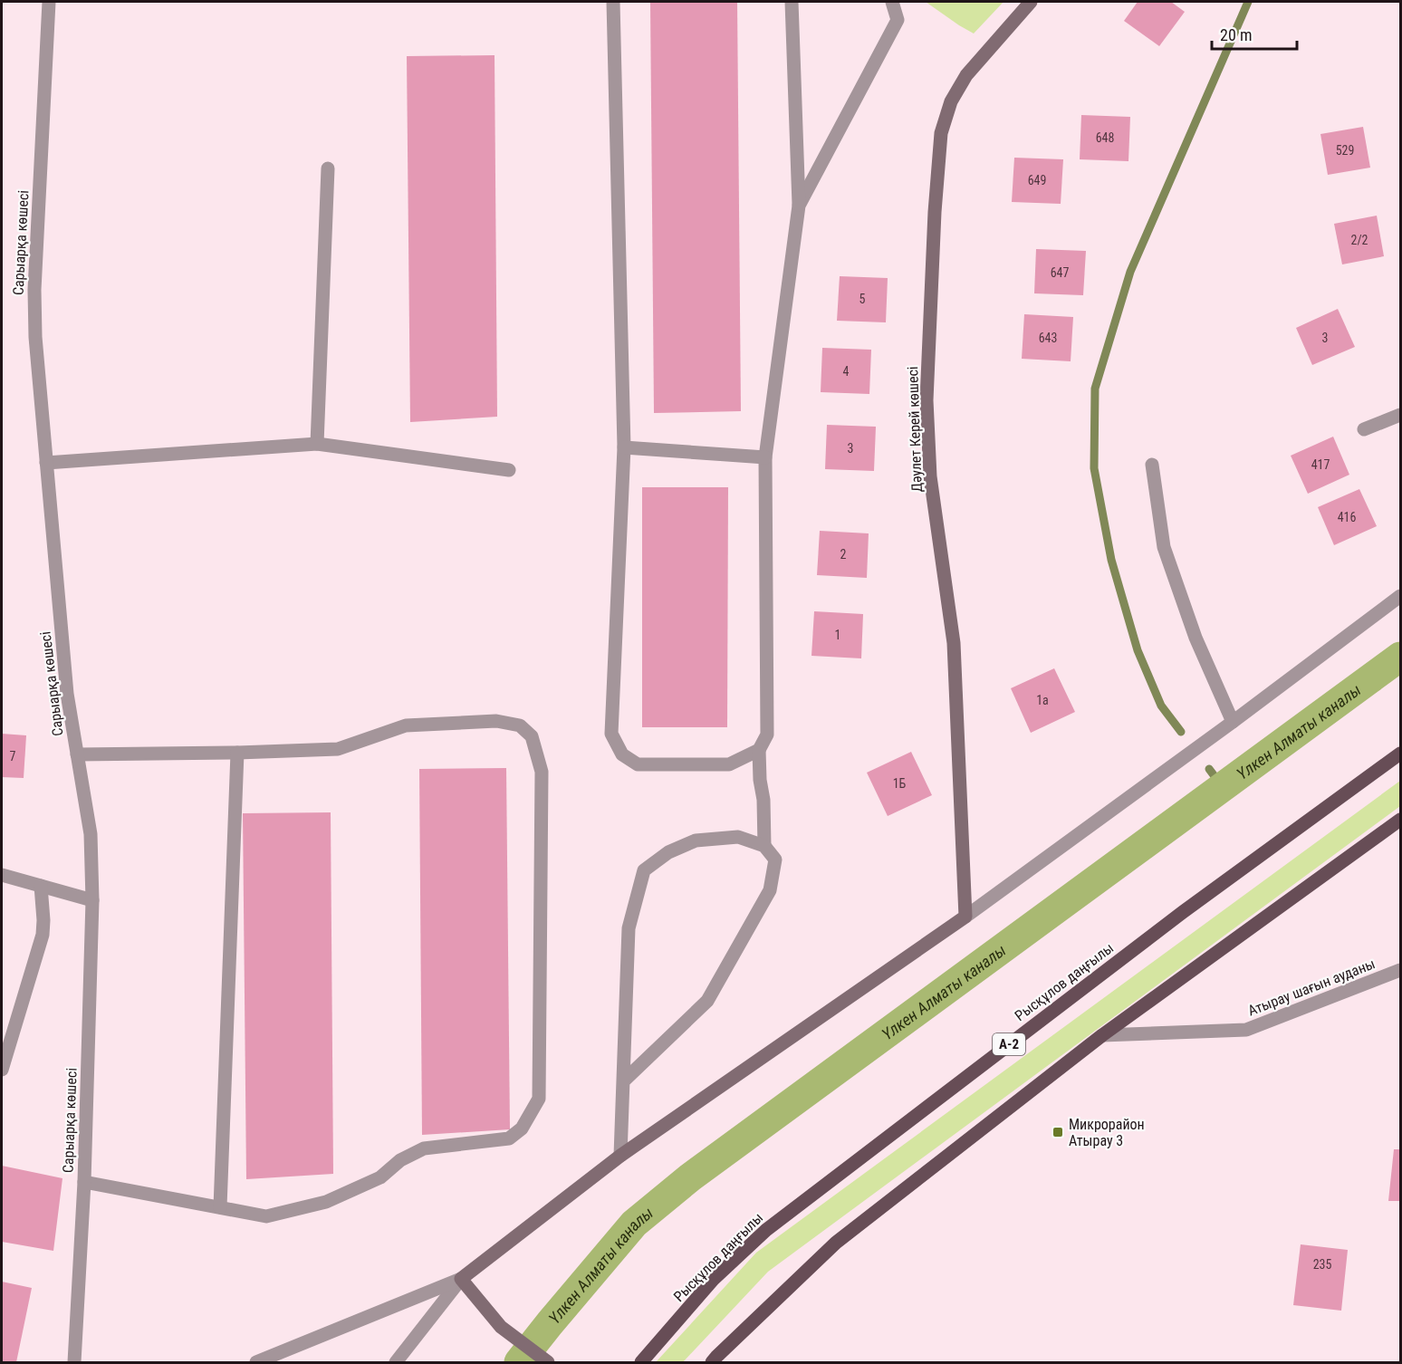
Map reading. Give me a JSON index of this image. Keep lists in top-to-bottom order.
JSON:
{
  "streets": {
    "main road": ["Рысқұлов даңғылы", "A-2"],
    "street": ["Сарыарқа көшесі", "Дәулет Керей көшесі", "Атырау шағын ауданы"]
  },
  "water": ["Үлкен Алматы каналы"],
  "places": {
    "transit": ["Микрорайон Атырау 3"]
  },
  "house_numbers": [
    "648",
    "529",
    "649",
    "2/2",
    "647",
    "5",
    "643",
    "3",
    "4",
    "3",
    "417",
    "416",
    "2",
    "1",
    "1а",
    "7",
    "1Б",
    "235"
  ],
  "scale_bar": "20 m"
}
